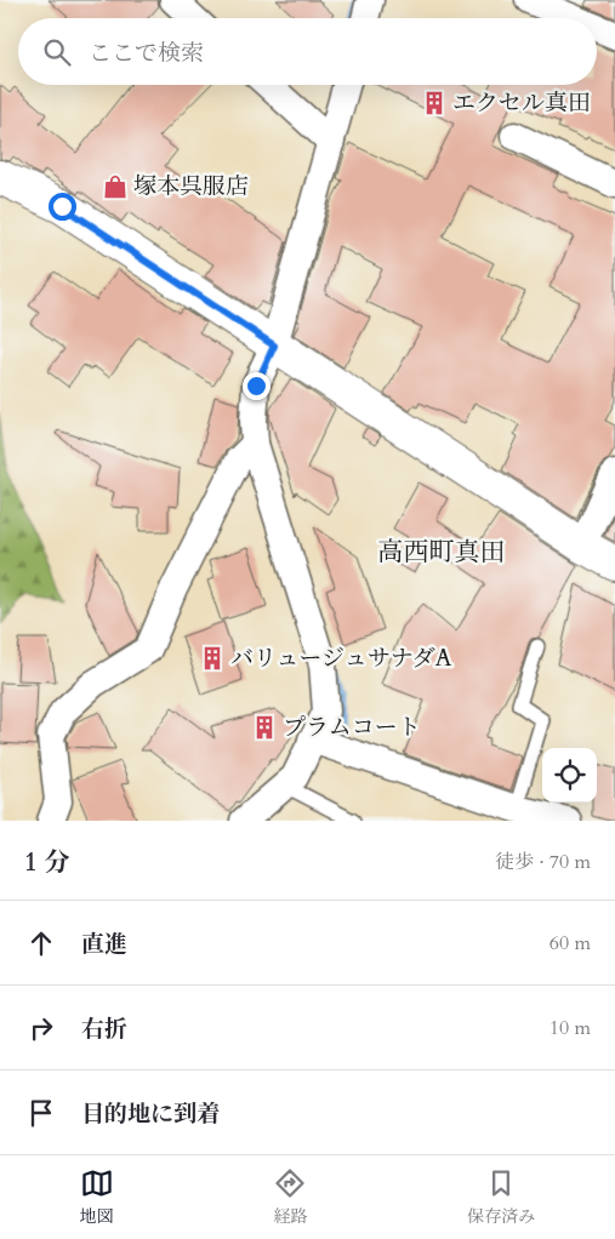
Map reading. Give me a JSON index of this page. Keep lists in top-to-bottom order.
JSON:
{
  "districts": ["高西町真田"],
  "places": {
    "building": ["エクセル真田", "バリュージュサナダA", "プラムコート"],
    "shop": ["塚本呉服店"]
  },
  "page": {
    "search": "ここで検索",
    "heading": ["1 分", "徒歩 · 70 m"],
    "list": [
      ["直進", "60 m"],
      ["右折", "10 m"],
      "目的地に到着"
    ],
    "nav": ["地図", "経路", "保存済み"]
  }
}
